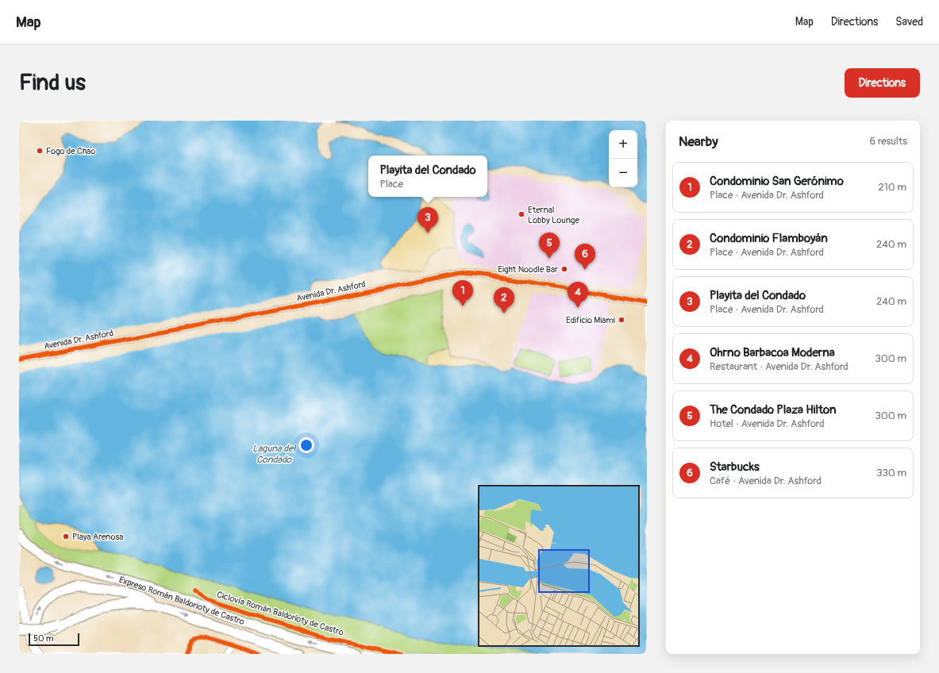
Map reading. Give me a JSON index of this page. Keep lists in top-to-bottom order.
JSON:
{
  "streets": {
    "highway": ["Expreso Román Baldorioty de Castro"],
    "street": ["Avenida Dr. Ashford"],
    "cycle path": ["Ciclovía Román Baldorioty de Castro"]
  },
  "water": ["Laguna del Condado"],
  "places": [
    "Fogo de Chao",
    "Eternal Lobby Lounge",
    "Eight Noodle Bar",
    "Edificio Miami",
    "Playa Arenosa"
  ],
  "scale_bar": "50 m",
  "page": {
    "header": "Map",
    "nav": ["Map", "Directions", "Saved"],
    "buttons": "Directions",
    "title": "Find us",
    "heading": ["Nearby", "6 results"],
    "map_buttons": ["+", "−"],
    "popup": ["Playita del Condado", "Place"],
    "list": [
      {
        "mark": "1",
        "name": "Condominio San Gerónimo",
        "note": "Place · Avenida Dr. Ashford",
        "value": "210 m"
      },
      {
        "mark": "2",
        "name": "Condominio Flamboyán",
        "note": "Place · Avenida Dr. Ashford",
        "value": "240 m"
      },
      {
        "mark": "3",
        "name": "Playita del Condado",
        "note": "Place · Avenida Dr. Ashford",
        "value": "240 m"
      },
      {
        "mark": "4",
        "name": "Ohrno Barbacoa Moderna",
        "note": "Restaurant · Avenida Dr. Ashford",
        "value": "300 m"
      },
      {
        "mark": "5",
        "name": "The Condado Plaza Hilton",
        "note": "Hotel · Avenida Dr. Ashford",
        "value": "300 m"
      },
      {
        "mark": "6",
        "name": "Starbucks",
        "note": "Café · Avenida Dr. Ashford",
        "value": "330 m"
      }
    ],
    "pins": [
      "3",
      "5",
      "6",
      "1",
      "4",
      "2"
    ],
    "scale": "50 m"
  }
}
